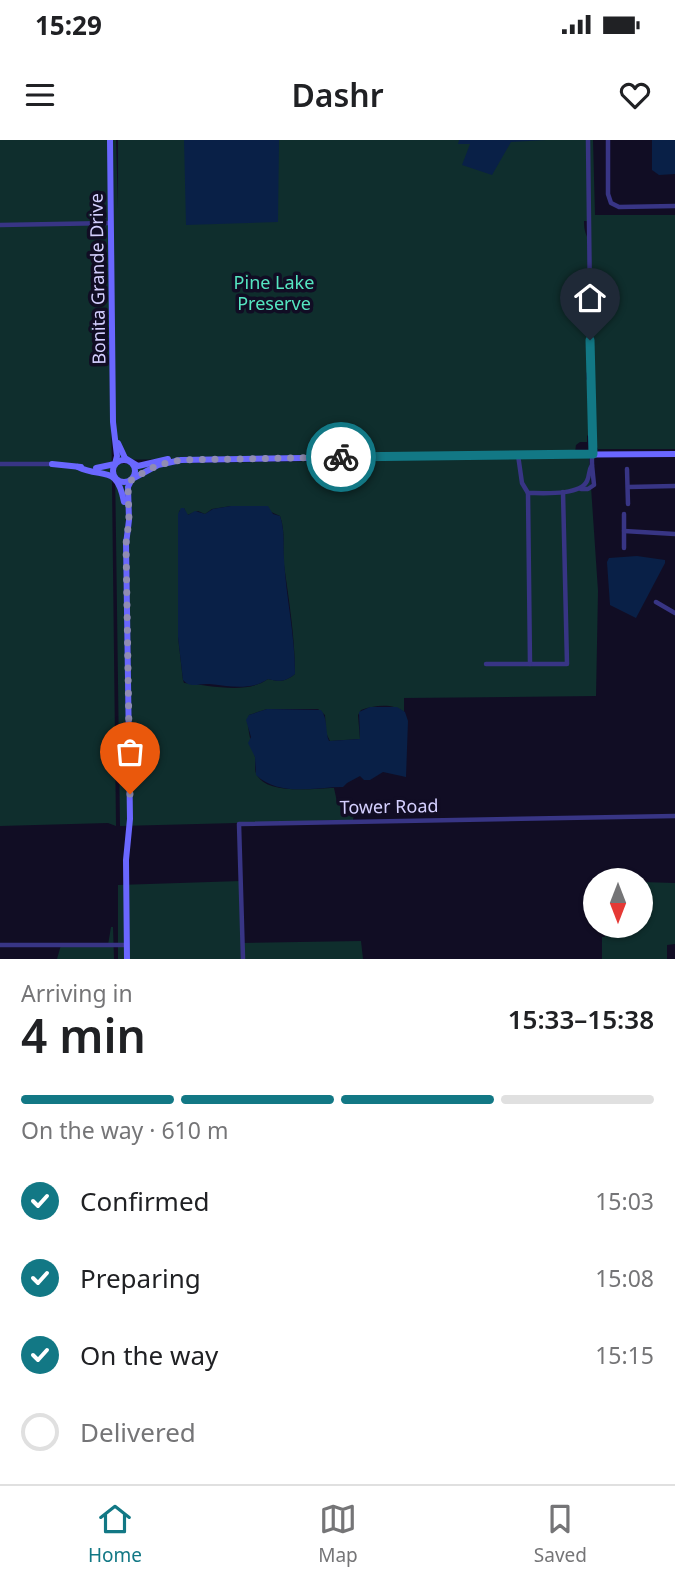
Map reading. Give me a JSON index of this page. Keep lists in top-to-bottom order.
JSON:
{
  "streets": {
    "street": ["Bonita Grande Drive", "Tower Road"]
  },
  "parks": ["Pine Lake Preserve"],
  "north": "bottom",
  "page": {
    "status": "15:29",
    "header": "Dashr",
    "heading": ["4 min", "Arriving in", "15:33–15:38"],
    "bar": "On the way · 610 m",
    "list": [
      ["Confirmed", "15:03"],
      ["Preparing", "15:08"],
      ["On the way", "15:15"],
      "Delivered"
    ],
    "tabs": ["Home", "Map", "Saved"]
  }
}
